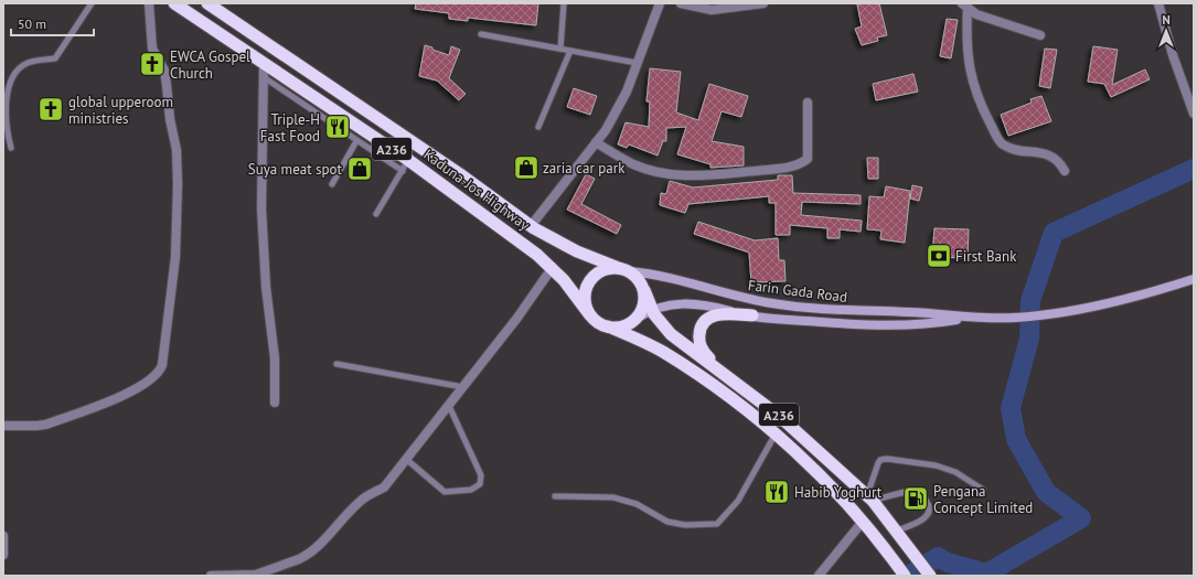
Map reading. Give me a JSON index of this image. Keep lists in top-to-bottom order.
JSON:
{
  "streets": {
    "highway": ["A236", "Kaduna-Jos Highway"],
    "main road": ["Farin Gada Road"]
  },
  "crossings": [
    ["A236", "Kaduna-Jos Highway"],
    ["A236", "Farin Gada Road"],
    ["Kaduna-Jos Highway", "Farin Gada Road"]
  ],
  "places": {
    "church": ["EWCA Gospel Church", "global upperoom ministries"],
    "restaurant": ["Triple-H Fast Food", "Habib Yoghurt"],
    "shop": ["zaria car park", "Suya meat spot"],
    "bank": ["First Bank"],
    "fuel station": ["Pengana Concept Limited"]
  },
  "scale_bar": "50 m",
  "north": "top"
}
